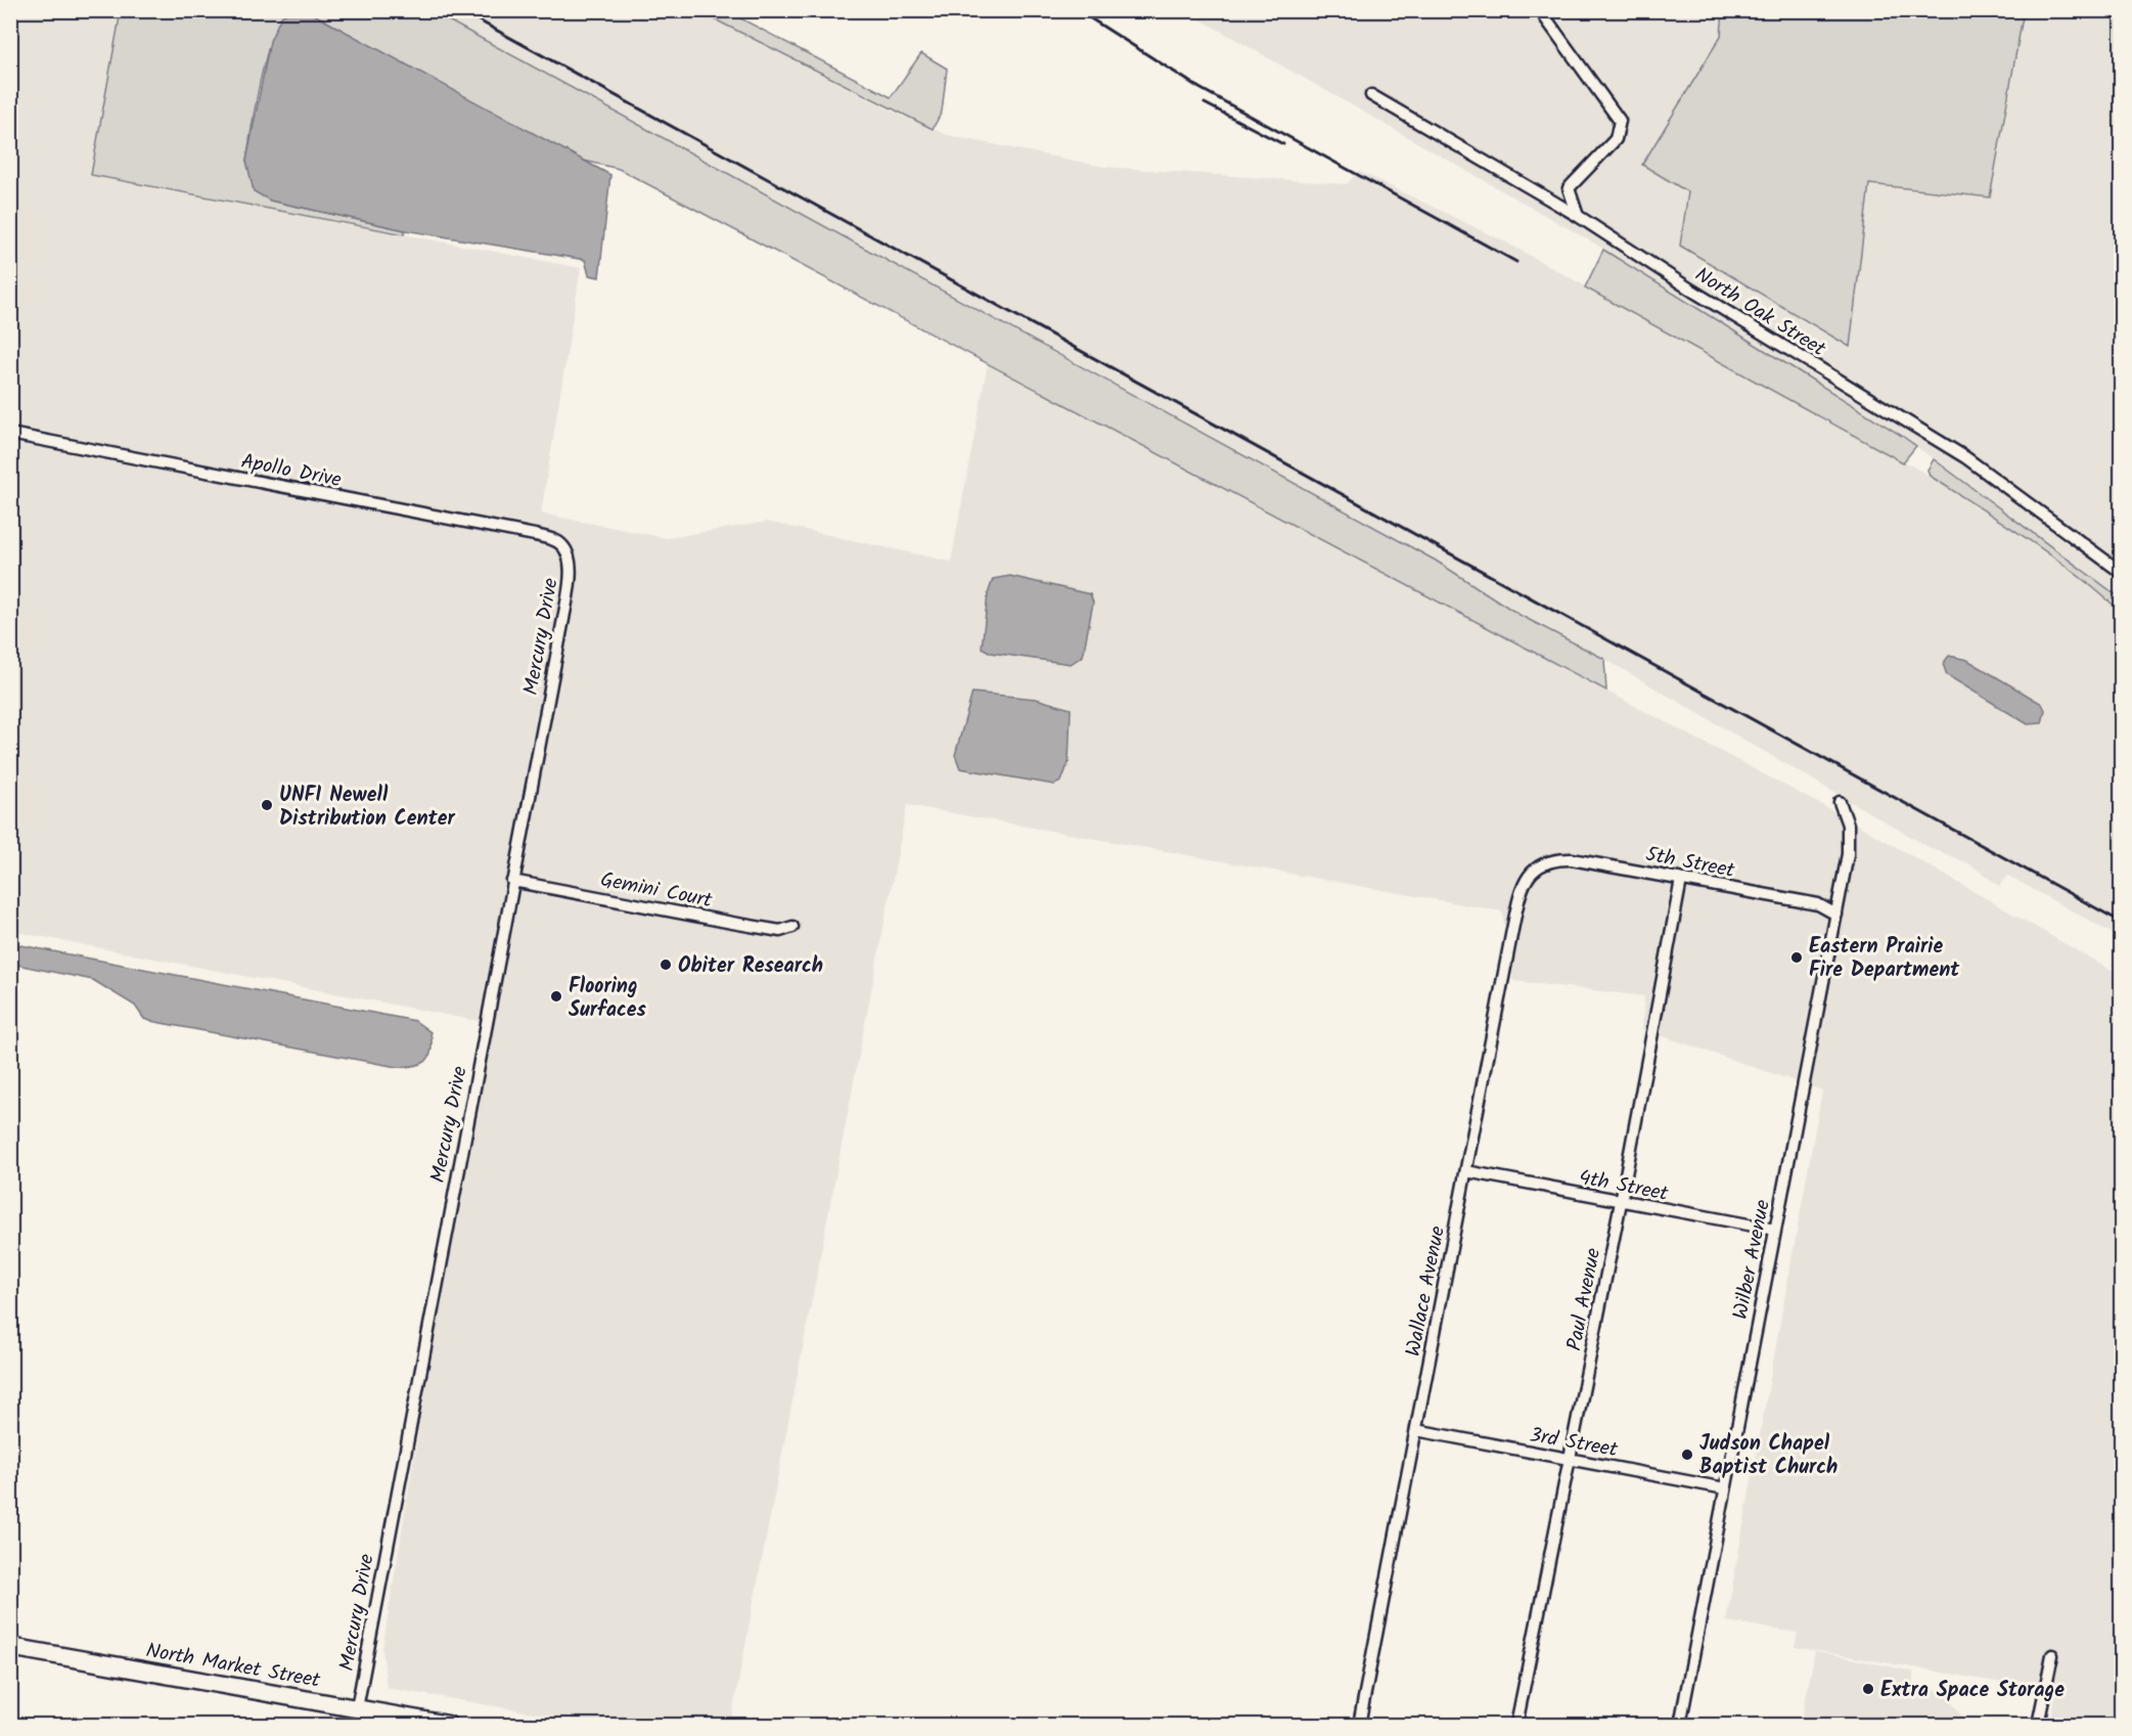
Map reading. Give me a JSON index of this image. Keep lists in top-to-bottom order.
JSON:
{
  "streets": {
    "main road": ["North Market Street"],
    "street": [
      "North Oak Street",
      "Apollo Drive",
      "Mercury Drive",
      "5th Street",
      "Gemini Court",
      "4th Street",
      "Wilber Avenue",
      "Wallace Avenue",
      "Paul Avenue",
      "3rd Street"
    ]
  },
  "crossings": [
    ["Apollo Drive", "Mercury Drive"],
    ["Mercury Drive", "Gemini Court"],
    ["Mercury Drive", "North Market Street"],
    ["5th Street", "Wilber Avenue"],
    ["5th Street", "Wallace Avenue"],
    ["5th Street", "Paul Avenue"],
    ["4th Street", "Wilber Avenue"],
    ["4th Street", "Wallace Avenue"],
    ["4th Street", "Paul Avenue"],
    ["Wilber Avenue", "3rd Street"],
    ["Wallace Avenue", "3rd Street"],
    ["Paul Avenue", "3rd Street"]
  ],
  "places": [
    "UNFI Newell Distribution Center",
    "Eastern Prairie Fire Department",
    "Obiter Research",
    "Flooring Surfaces",
    "Judson Chapel Baptist Church",
    "Extra Space Storage"
  ]
}
